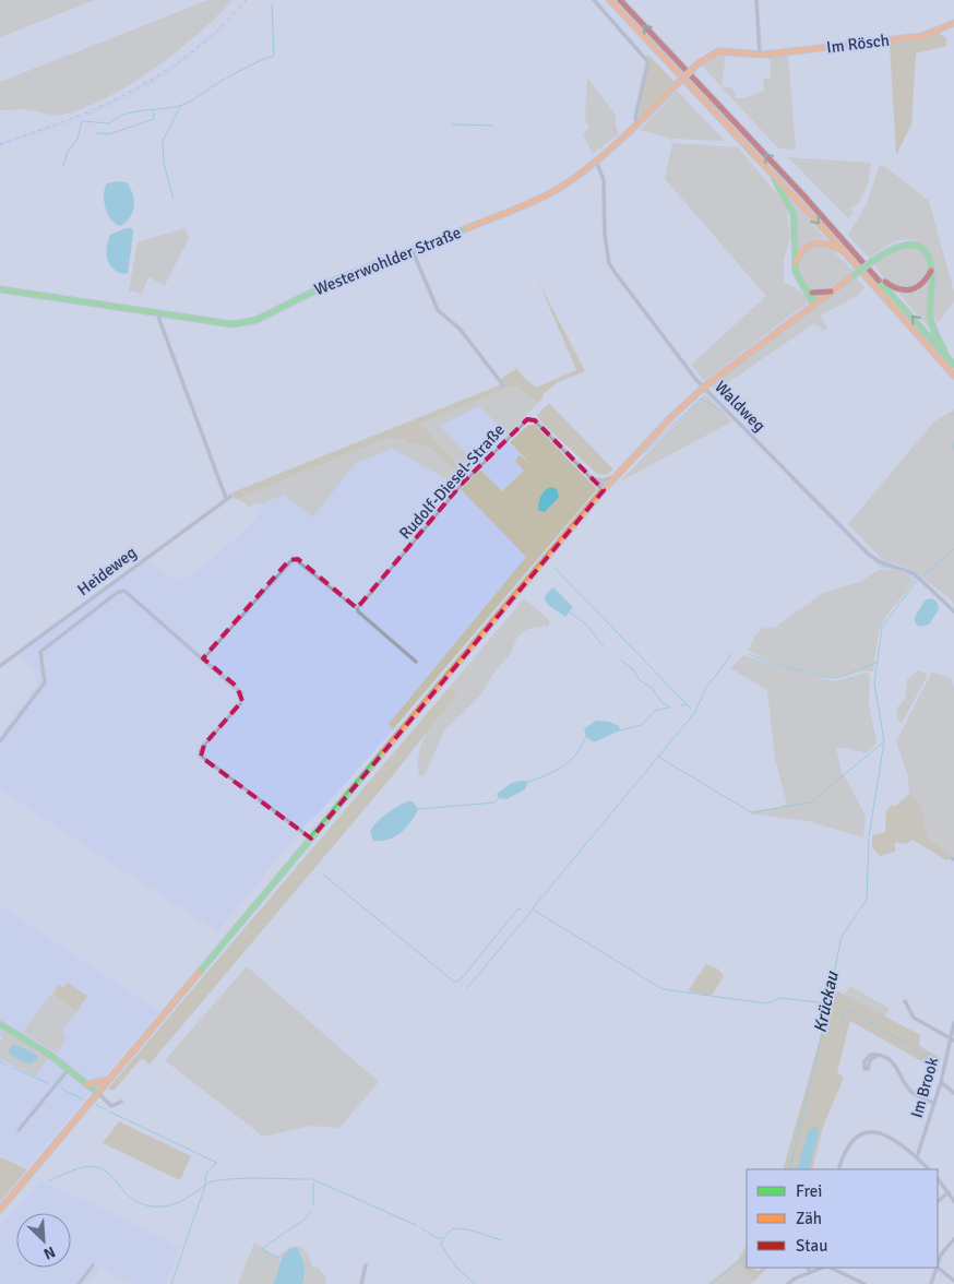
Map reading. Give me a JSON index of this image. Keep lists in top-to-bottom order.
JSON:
{
  "streets": {
    "main road": ["Im Rösch", "Westerwohlder Straße"],
    "street": [
      "Waldweg",
      "Rudolf-Diesel-Straße",
      "Heideweg",
      "Im Brook"
    ]
  },
  "crossings": [
    ["Im Rösch", "Westerwohlder Straße"],
    ["Westerwohlder Straße", "Waldweg"]
  ],
  "water": ["Krückau"],
  "legend": ["Frei", "Zäh", "Stau"],
  "north": "bottom right"
}
